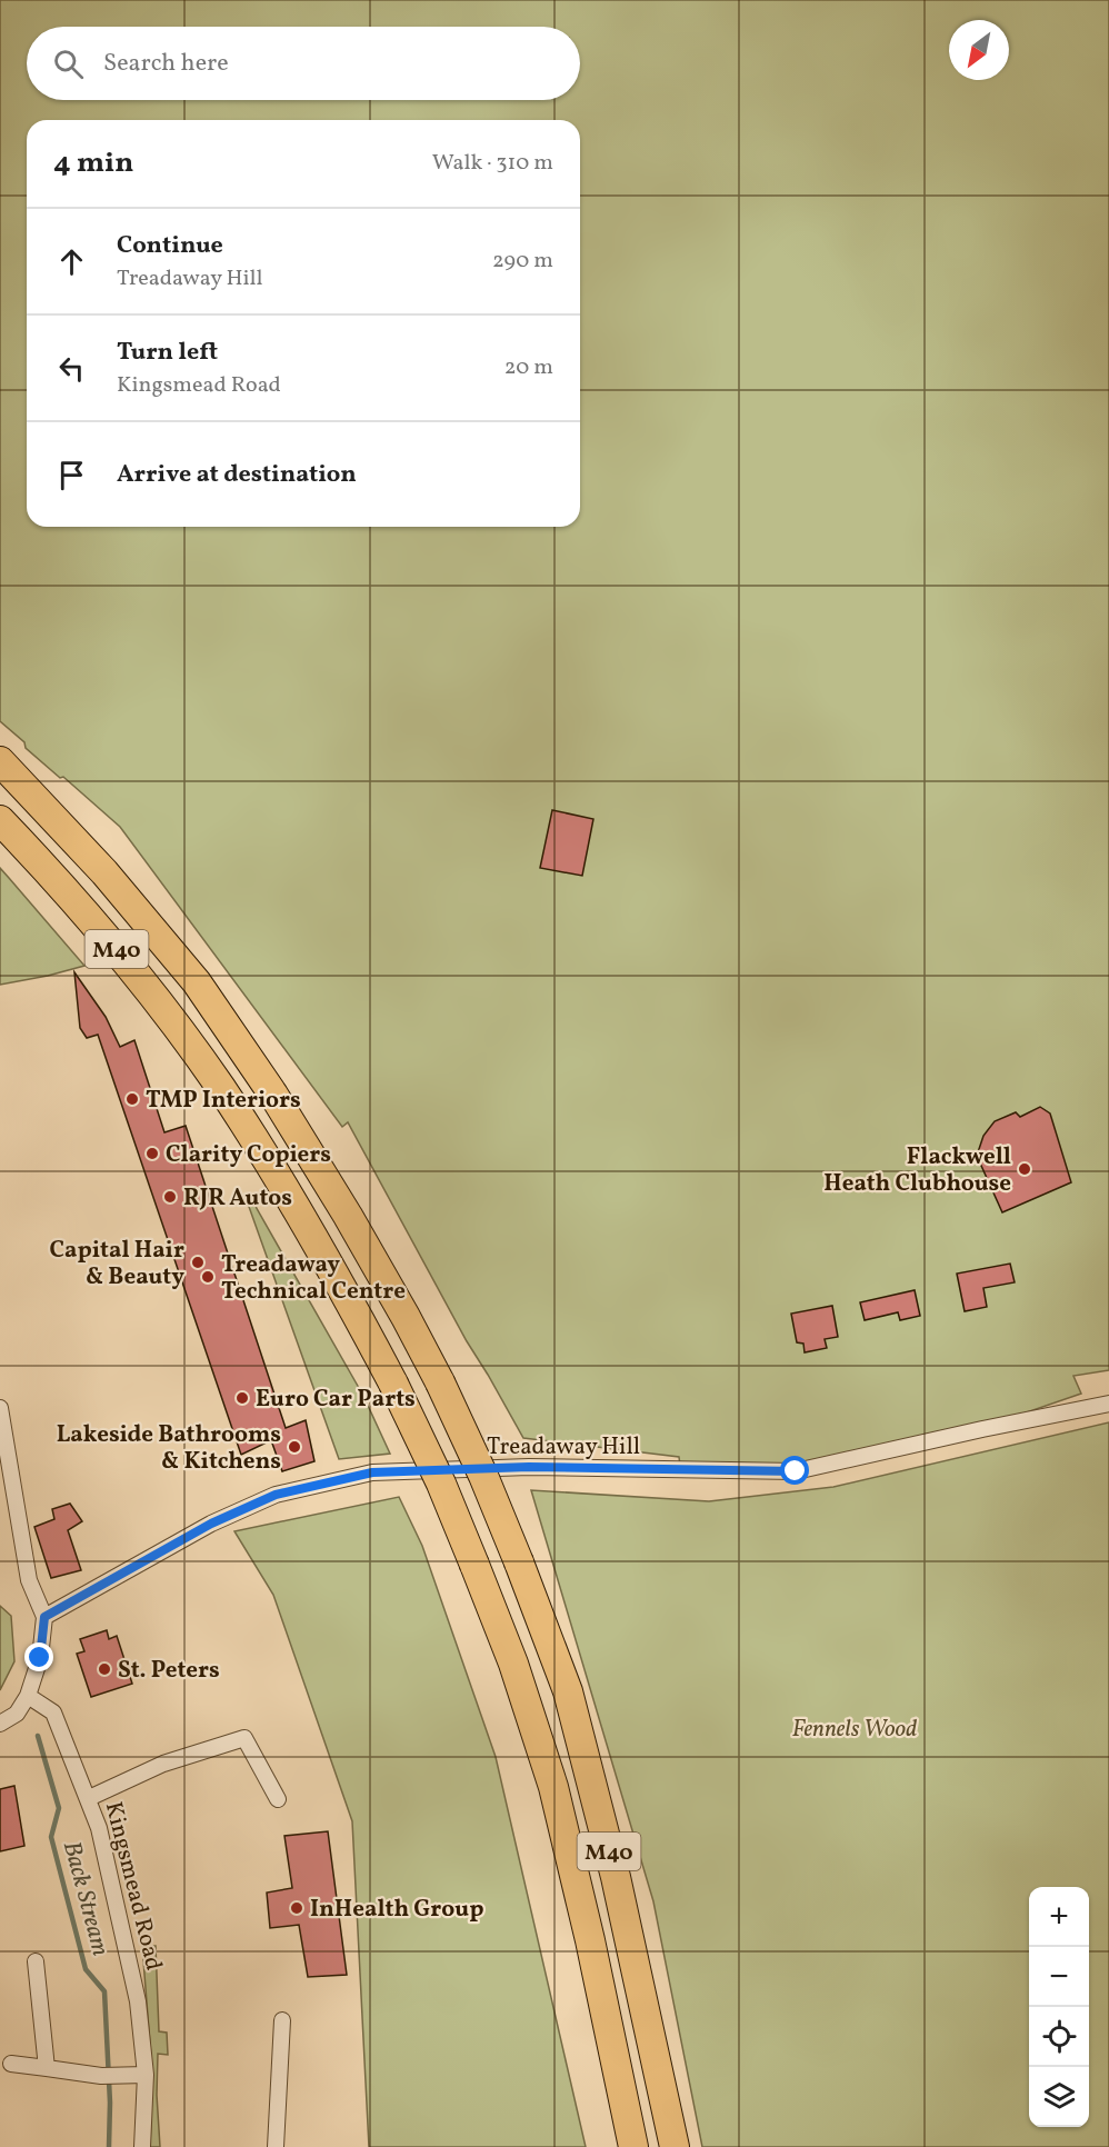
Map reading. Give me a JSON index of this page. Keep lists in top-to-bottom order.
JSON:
{
  "streets": {
    "highway": ["M40"],
    "street": ["Treadaway Hill", "Kingsmead Road"]
  },
  "water": ["Back Stream"],
  "parks": ["Fennels Wood"],
  "places": [
    "TMP Interiors",
    "Clarity Copiers",
    "Flackwell Heath Clubhouse",
    "RJR Autos",
    "Capital Hair & Beauty",
    "Treadaway Technical Centre",
    "Euro Car Parts",
    "Lakeside Bathrooms & Kitchens",
    "St. Peters",
    "InHealth Group"
  ],
  "north": "bottom left",
  "page": {
    "search": "Search here",
    "heading": ["4 min", "Walk · 310 m"],
    "list": [
      ["Continue", "Treadaway Hill", "290 m"],
      ["Turn left", "Kingsmead Road", "20 m"],
      "Arrive at destination"
    ],
    "map_buttons": ["+", "−"]
  }
}
